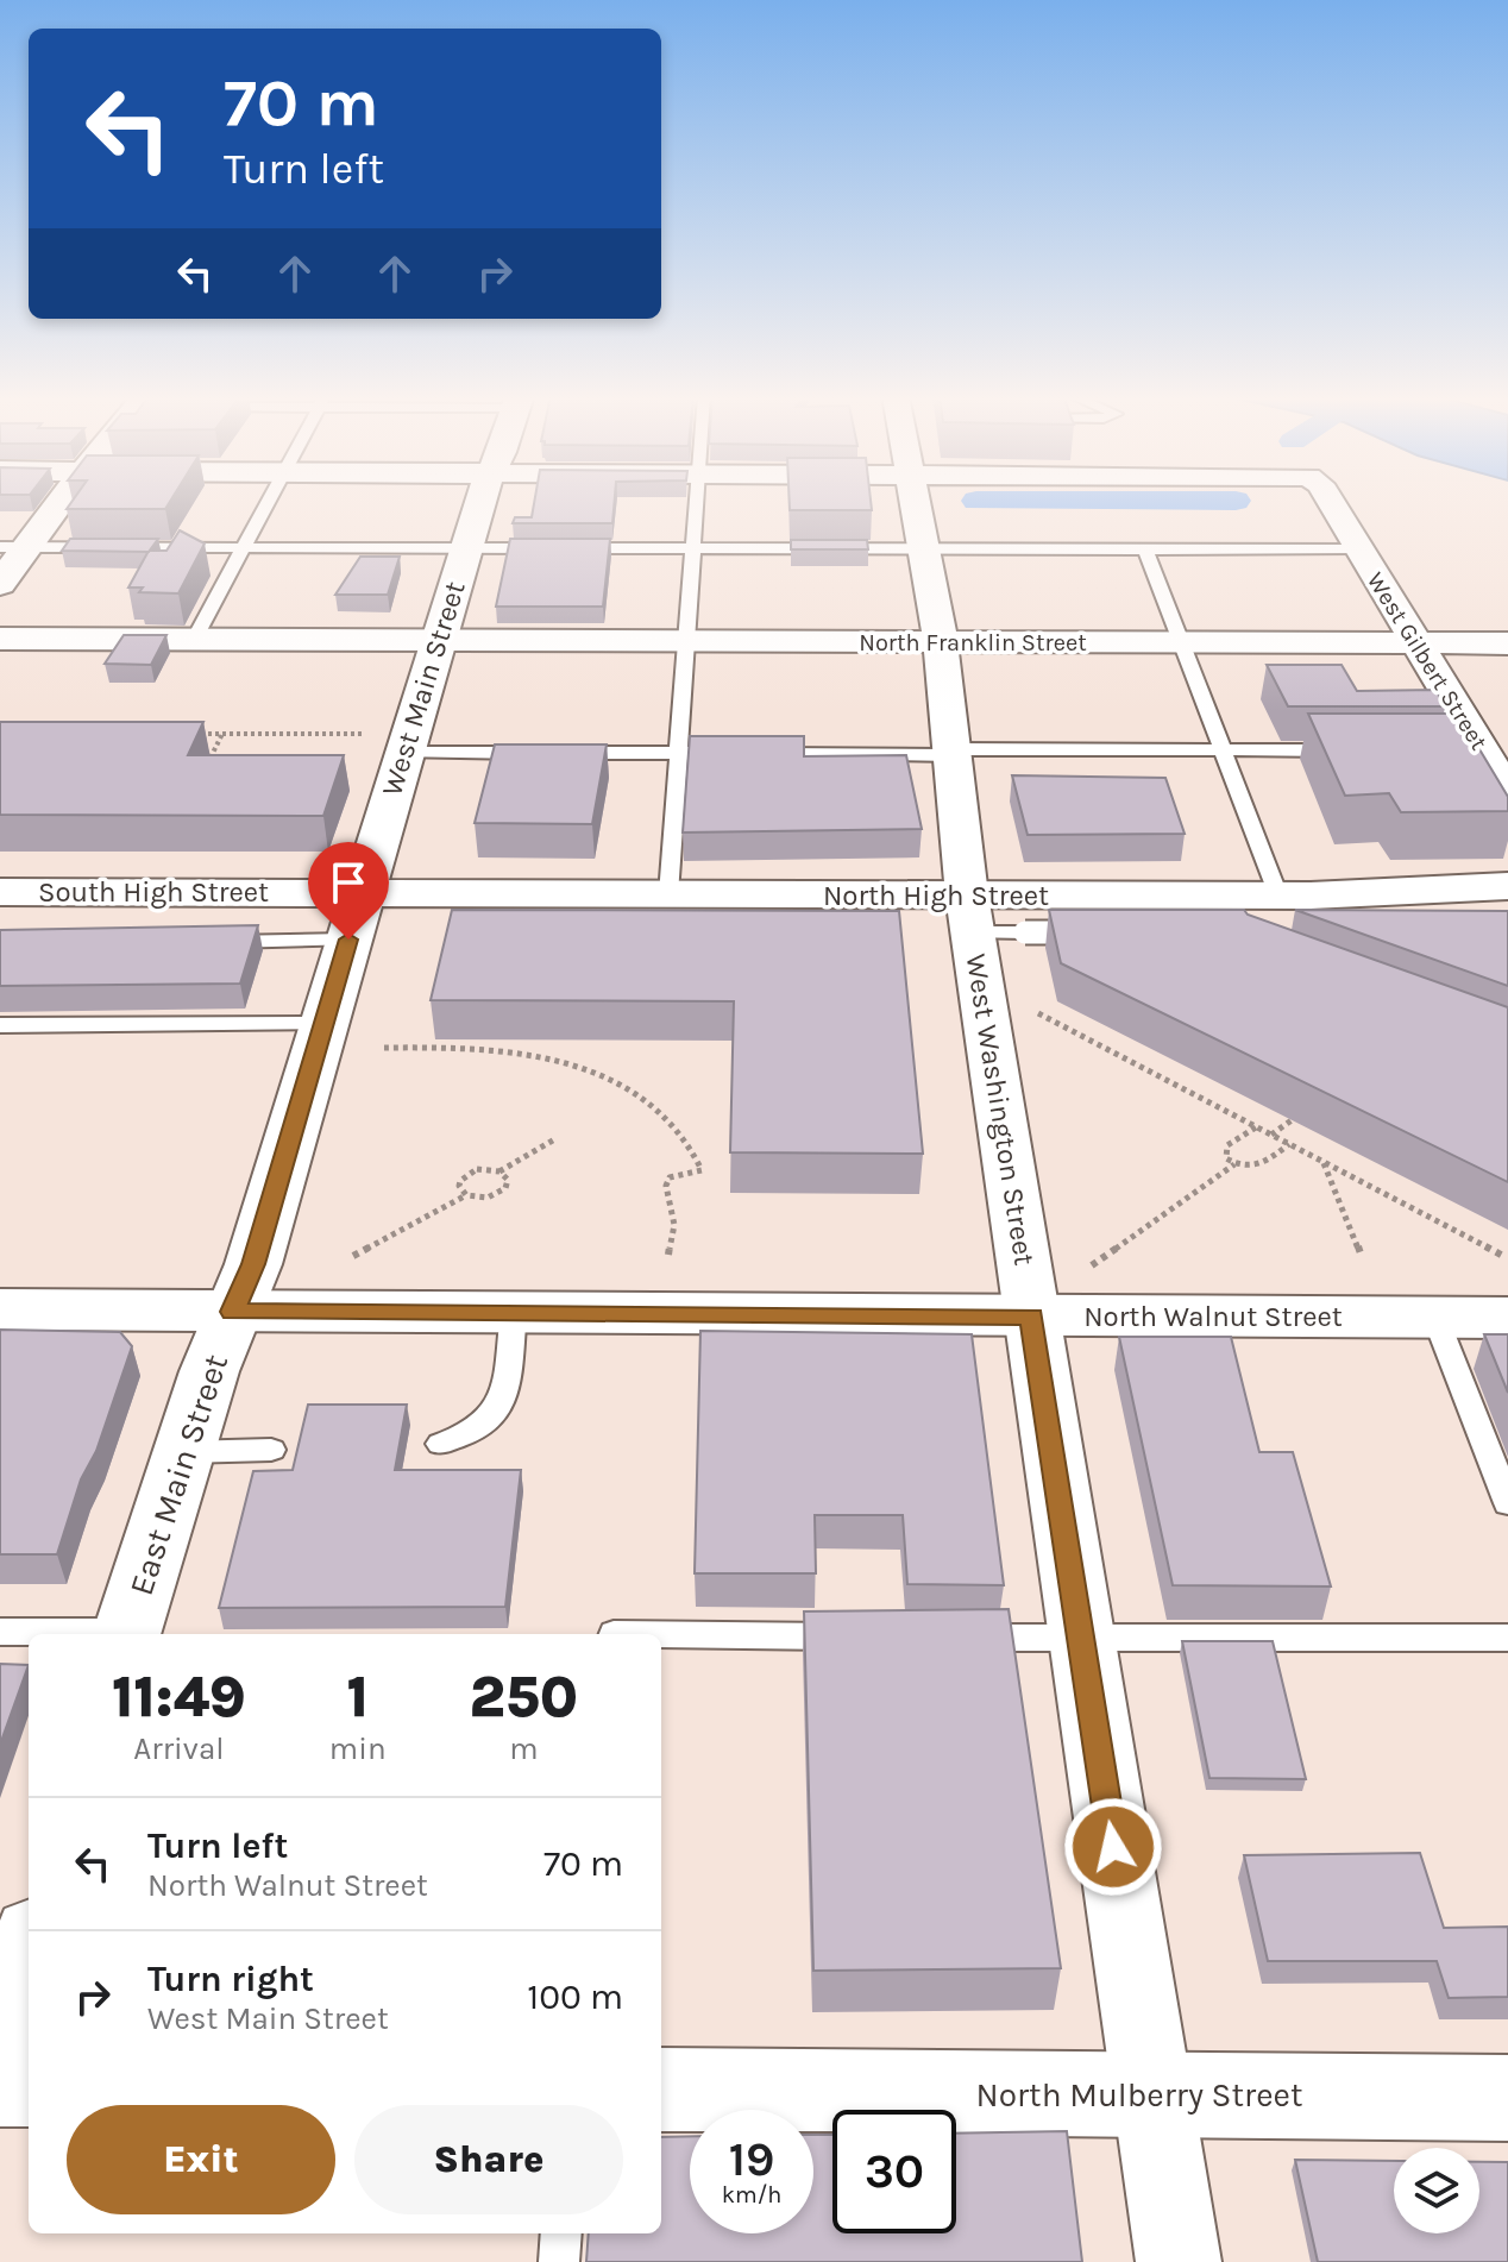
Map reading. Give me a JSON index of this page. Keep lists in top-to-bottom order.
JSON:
{
  "streets": {
    "main road": [
      "West Main Street",
      "South High Street",
      "North High Street",
      "North Walnut Street",
      "East Main Street",
      "North Mulberry Street"
    ],
    "street": ["North Franklin Street", "West Gilbert Street", "West Washington Street"]
  },
  "crossings": [
    ["North Franklin Street", "West Gilbert Street"],
    ["North Franklin Street", "West Main Street"],
    ["North Franklin Street", "West Washington Street"],
    ["West Main Street", "South High Street"],
    ["West Main Street", "North High Street"],
    ["West Main Street", "North Walnut Street"],
    ["West Main Street", "East Main Street"],
    ["South High Street", "North High Street"],
    ["North High Street", "West Washington Street"],
    ["West Washington Street", "North Walnut Street"],
    ["West Washington Street", "North Mulberry Street"],
    ["North Walnut Street", "East Main Street"]
  ],
  "page": {
    "turn": ["70 m", "Turn left"],
    "eta": [
      "11:49",
      "Arrival",
      "1",
      "min",
      "250",
      "m"
    ],
    "list": [
      {
        "name": "Turn left",
        "note": "North Walnut Street",
        "value": "70 m"
      },
      {
        "name": "Turn right",
        "note": "West Main Street",
        "value": "100 m"
      }
    ],
    "buttons": ["Exit", "Share"],
    "speed": "19 km/h",
    "limit": "30"
  }
}
